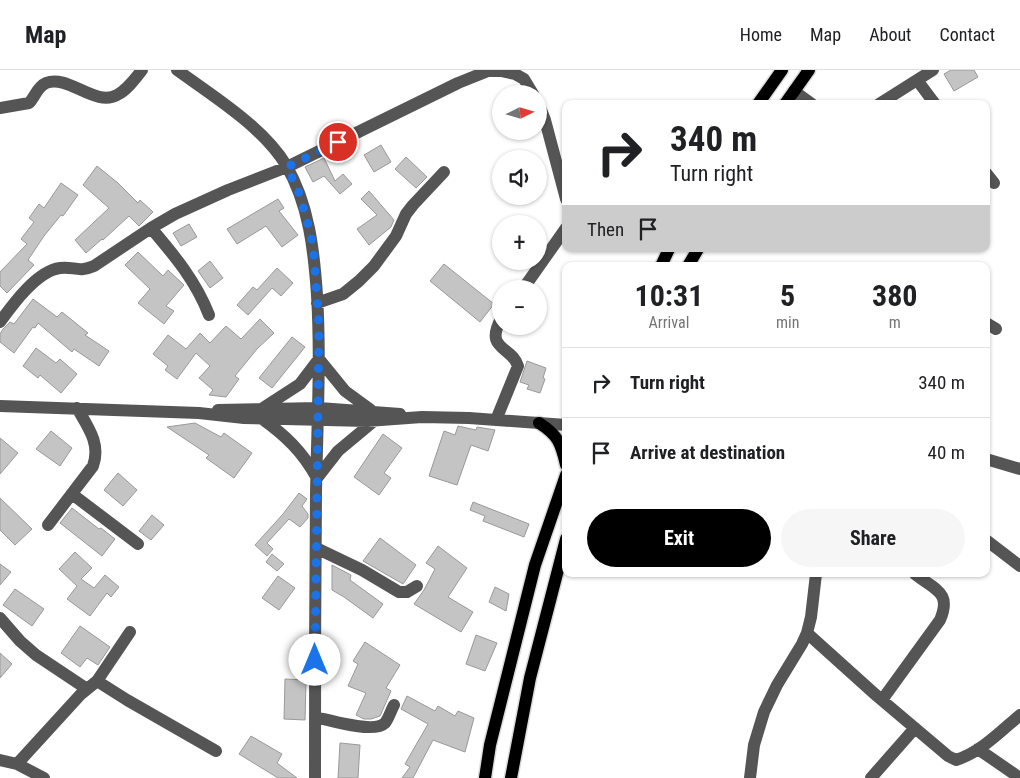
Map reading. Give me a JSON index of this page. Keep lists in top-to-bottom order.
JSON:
{
  "north": "right",
  "page": {
    "header": "Map",
    "nav": [
      "Home",
      "Map",
      "About",
      "Contact"
    ],
    "map_buttons": ["+", "−"],
    "turn": ["340 m", "Turn right"],
    "then": "Then",
    "eta": [
      "10:31",
      "Arrival",
      "5",
      "min",
      "380",
      "m"
    ],
    "list": [
      {
        "name": "Turn right",
        "value": "340 m"
      },
      {
        "name": "Arrive at destination",
        "value": "40 m"
      }
    ],
    "buttons": ["Exit", "Share"]
  }
}
